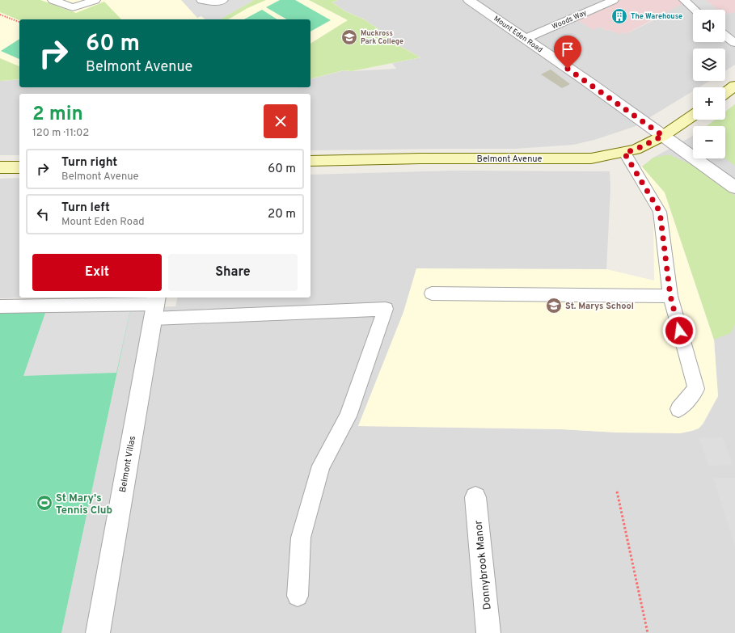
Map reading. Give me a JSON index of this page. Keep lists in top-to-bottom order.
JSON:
{
  "streets": {
    "street": [
      "Mount Eden Road",
      "Belmont Avenue",
      "Belmont Villas",
      "Donnybrook Manor"
    ],
    "lane": ["Woods Way"]
  },
  "crossings": [
    ["Woods Way", "Mount Eden Road"],
    ["Mount Eden Road", "Belmont Avenue"]
  ],
  "places": {
    "building": ["The Warehouse"],
    "school or university": ["Muckross Park College", "St. Marys School"],
    "sports": ["St Mary's Tennis Club"]
  },
  "page": {
    "map_buttons": ["+", "−"],
    "turn": ["60 m", "Belmont Avenue"],
    "heading": ["2 min", "120 m · 11:02"],
    "list": [
      {
        "name": "Turn right",
        "note": "Belmont Avenue",
        "value": "60 m"
      },
      {
        "name": "Turn left",
        "note": "Mount Eden Road",
        "value": "20 m"
      }
    ],
    "buttons": ["Exit", "Share"]
  }
}
